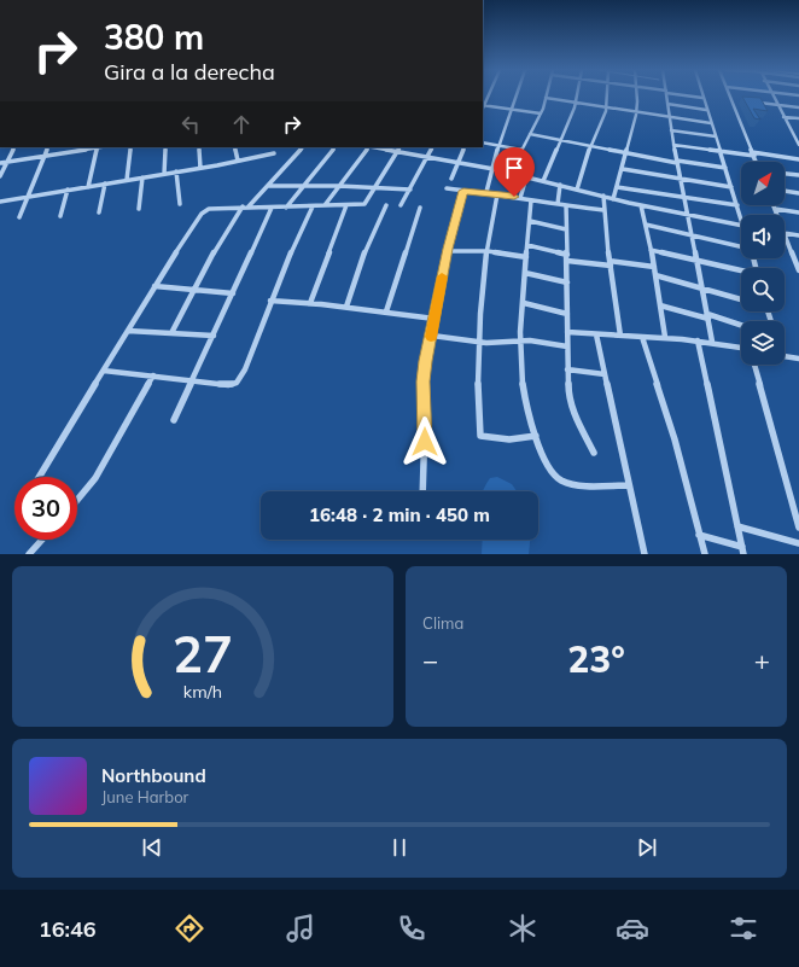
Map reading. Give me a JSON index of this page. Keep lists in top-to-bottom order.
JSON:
{
  "north": "top right",
  "page": {
    "turn": ["380 m", "Gira a la derecha"],
    "limit": "30",
    "trip": "16:48 · 2 min · 450 m",
    "tile": "Clima",
    "heat": ["−", "23°", "+"],
    "song": ["Northbound", "June Harbor"],
    "tabs": "16:46",
    "gauge": ["27", "km/h"]
  }
}
